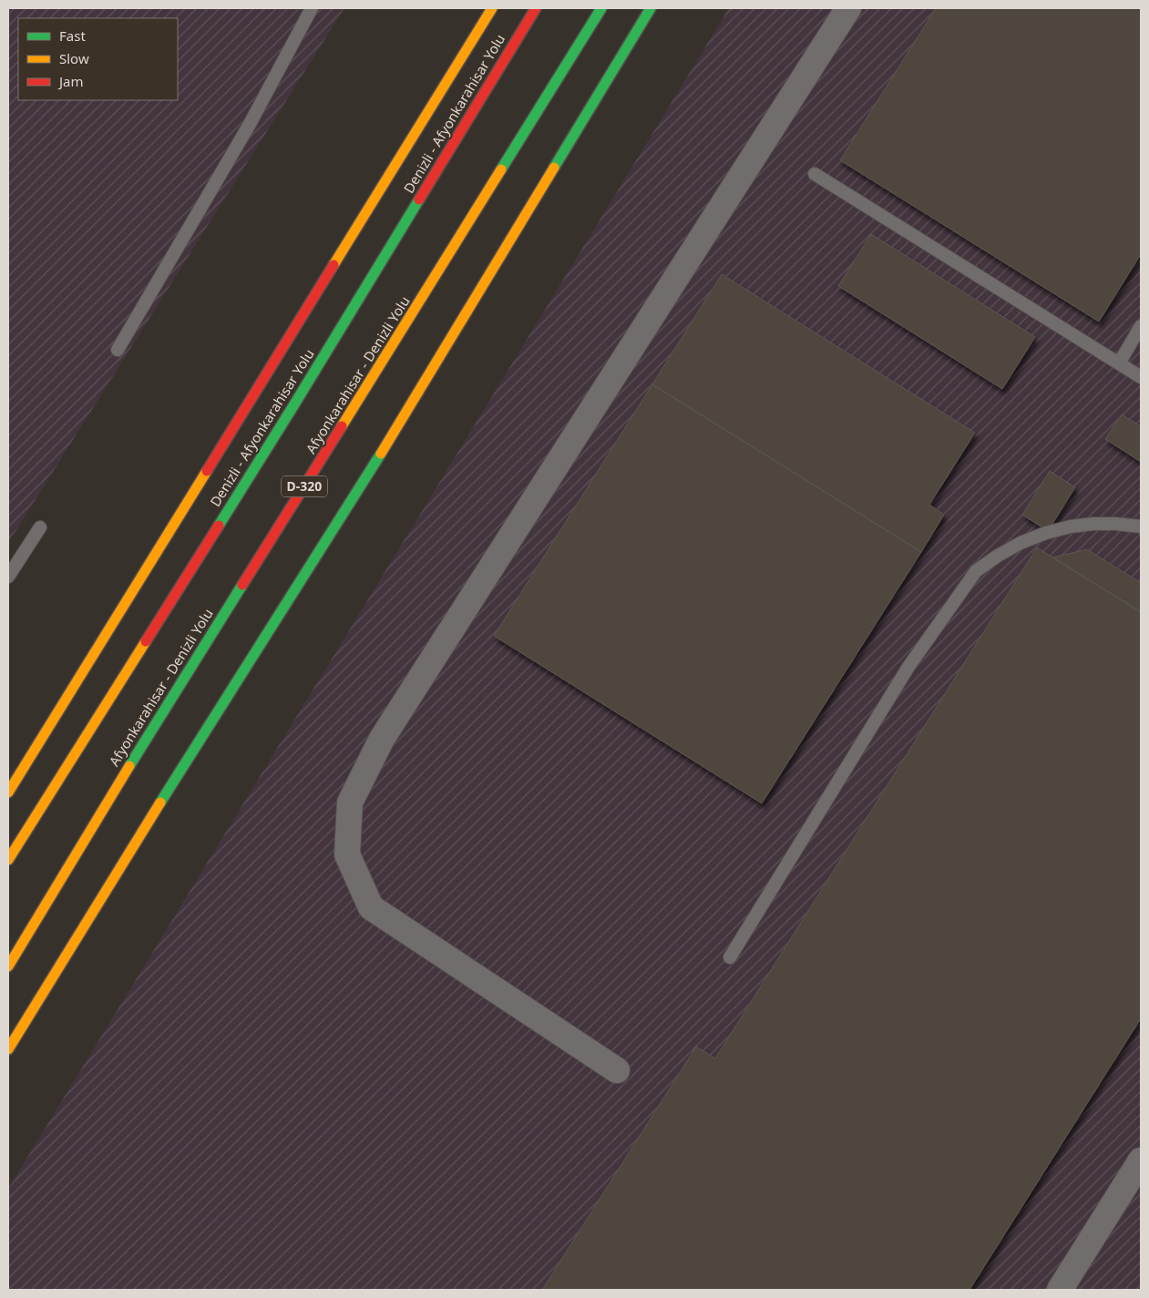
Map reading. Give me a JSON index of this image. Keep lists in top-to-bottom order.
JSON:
{
  "streets": {
    "highway": ["Denizli - Afyonkarahisar Yolu", "Afyonkarahisar - Denizli Yolu", "D-320"]
  },
  "legend": ["Fast", "Slow", "Jam"]
}
